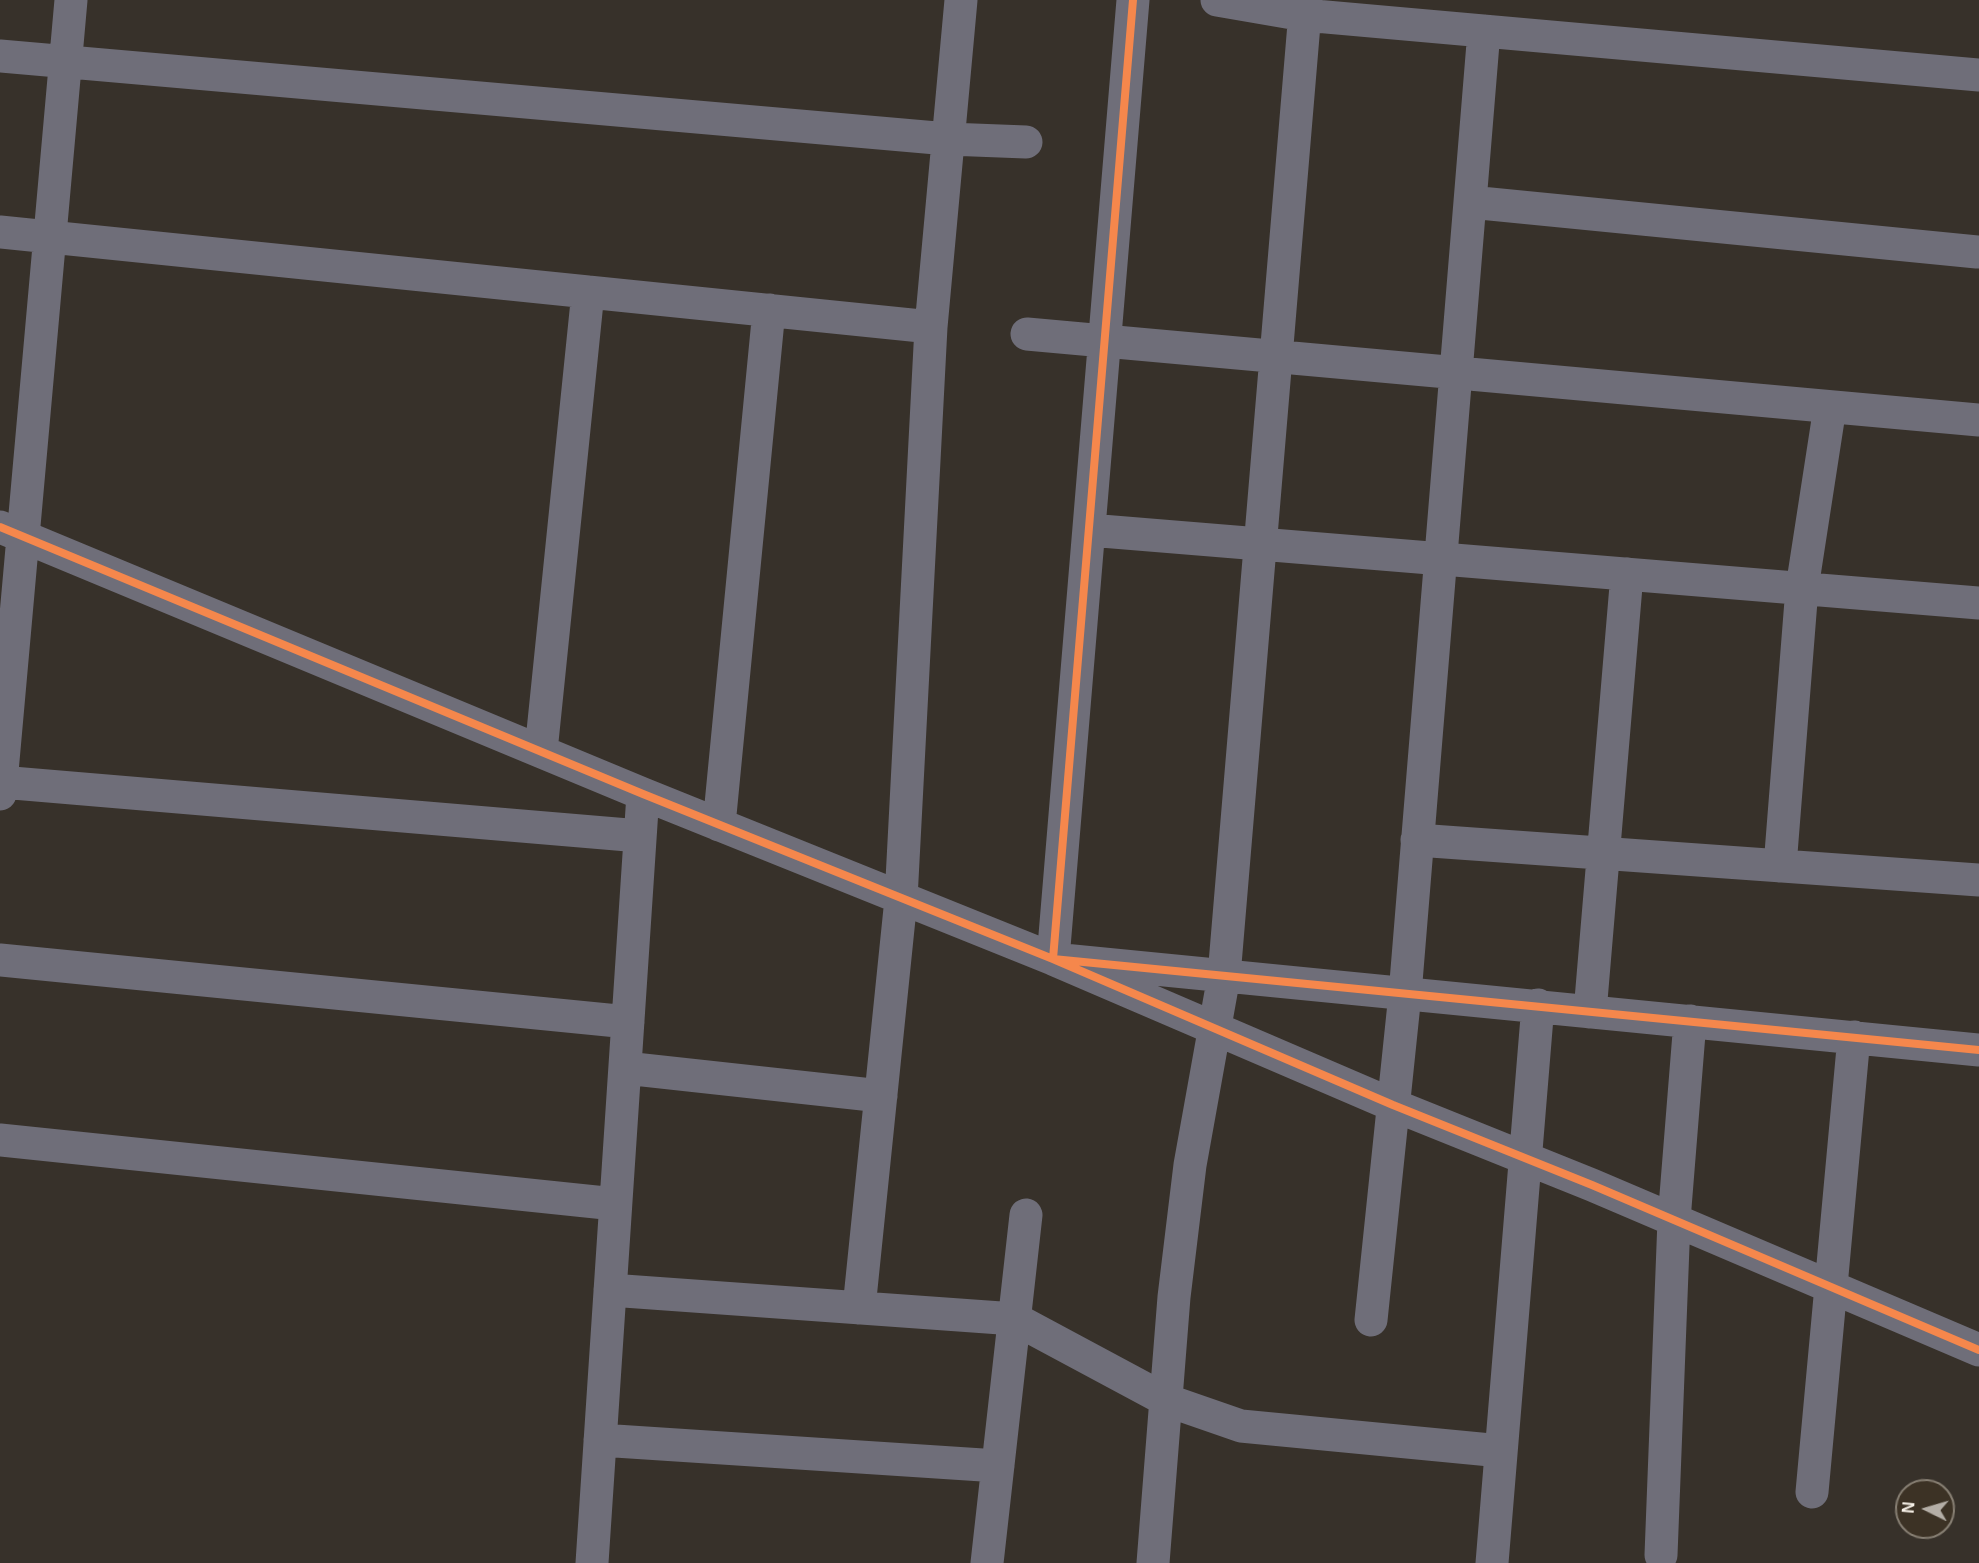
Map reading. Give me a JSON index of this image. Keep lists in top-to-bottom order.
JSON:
{
  "north": "left"
}
